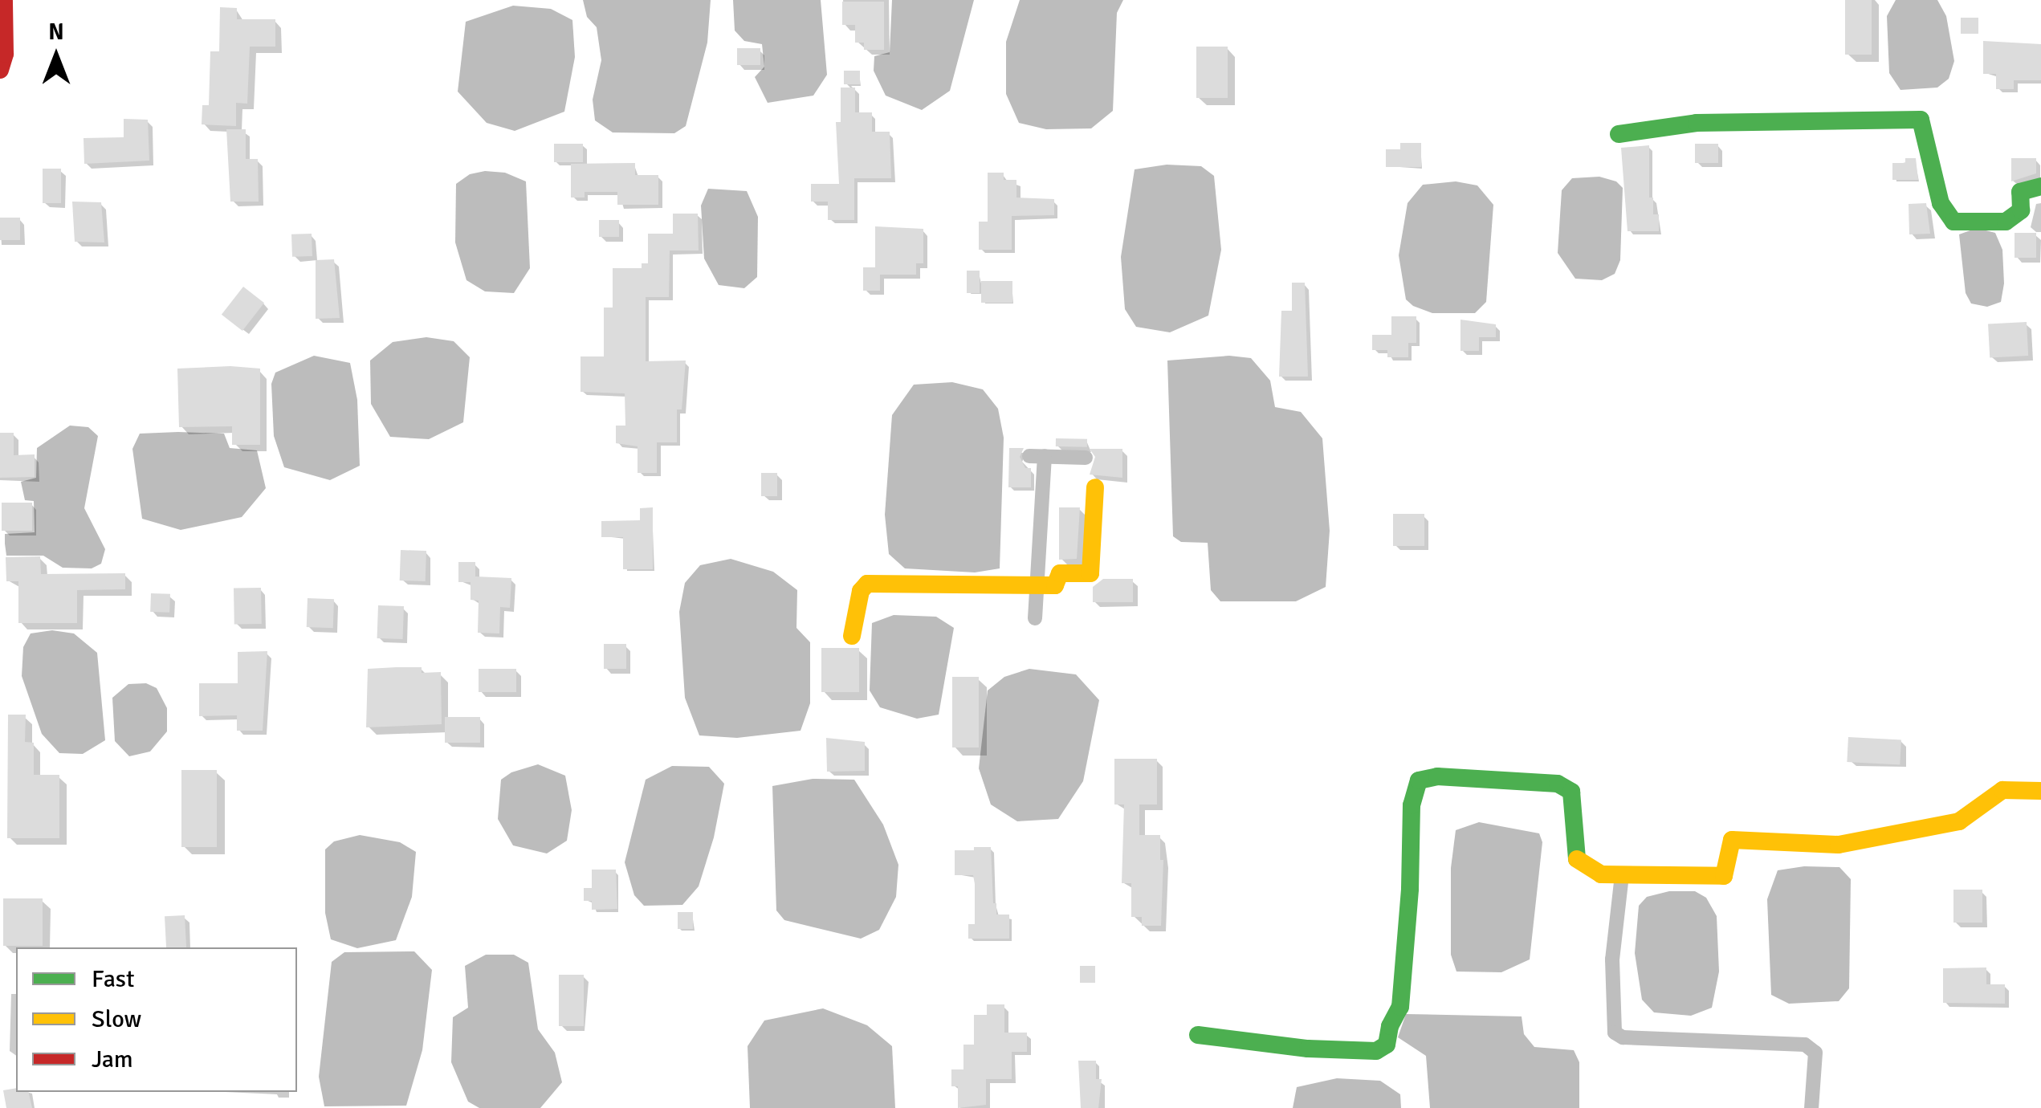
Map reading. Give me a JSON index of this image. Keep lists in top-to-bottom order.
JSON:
{
  "legend": ["Fast", "Slow", "Jam"],
  "north": "top"
}
